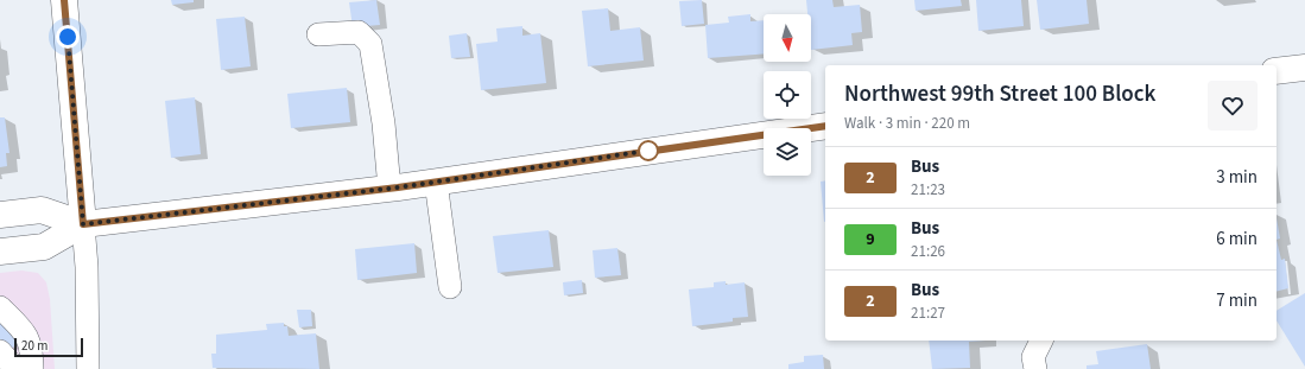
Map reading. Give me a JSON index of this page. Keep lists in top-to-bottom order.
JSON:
{
  "lines": ["bus line 2"],
  "scale_bar": "20 m",
  "north": "bottom",
  "page": {
    "heading": ["Northwest 99th Street 100 Block", "Walk · 3 min · 220 m"],
    "list": [
      {
        "mark": "2",
        "name": "Bus",
        "note": "21:23",
        "value": "3 min"
      },
      {
        "mark": "9",
        "name": "Bus",
        "note": "21:26",
        "value": "6 min"
      },
      {
        "mark": "2",
        "name": "Bus",
        "note": "21:27",
        "value": "7 min"
      }
    ],
    "scale": "20 m"
  }
}
